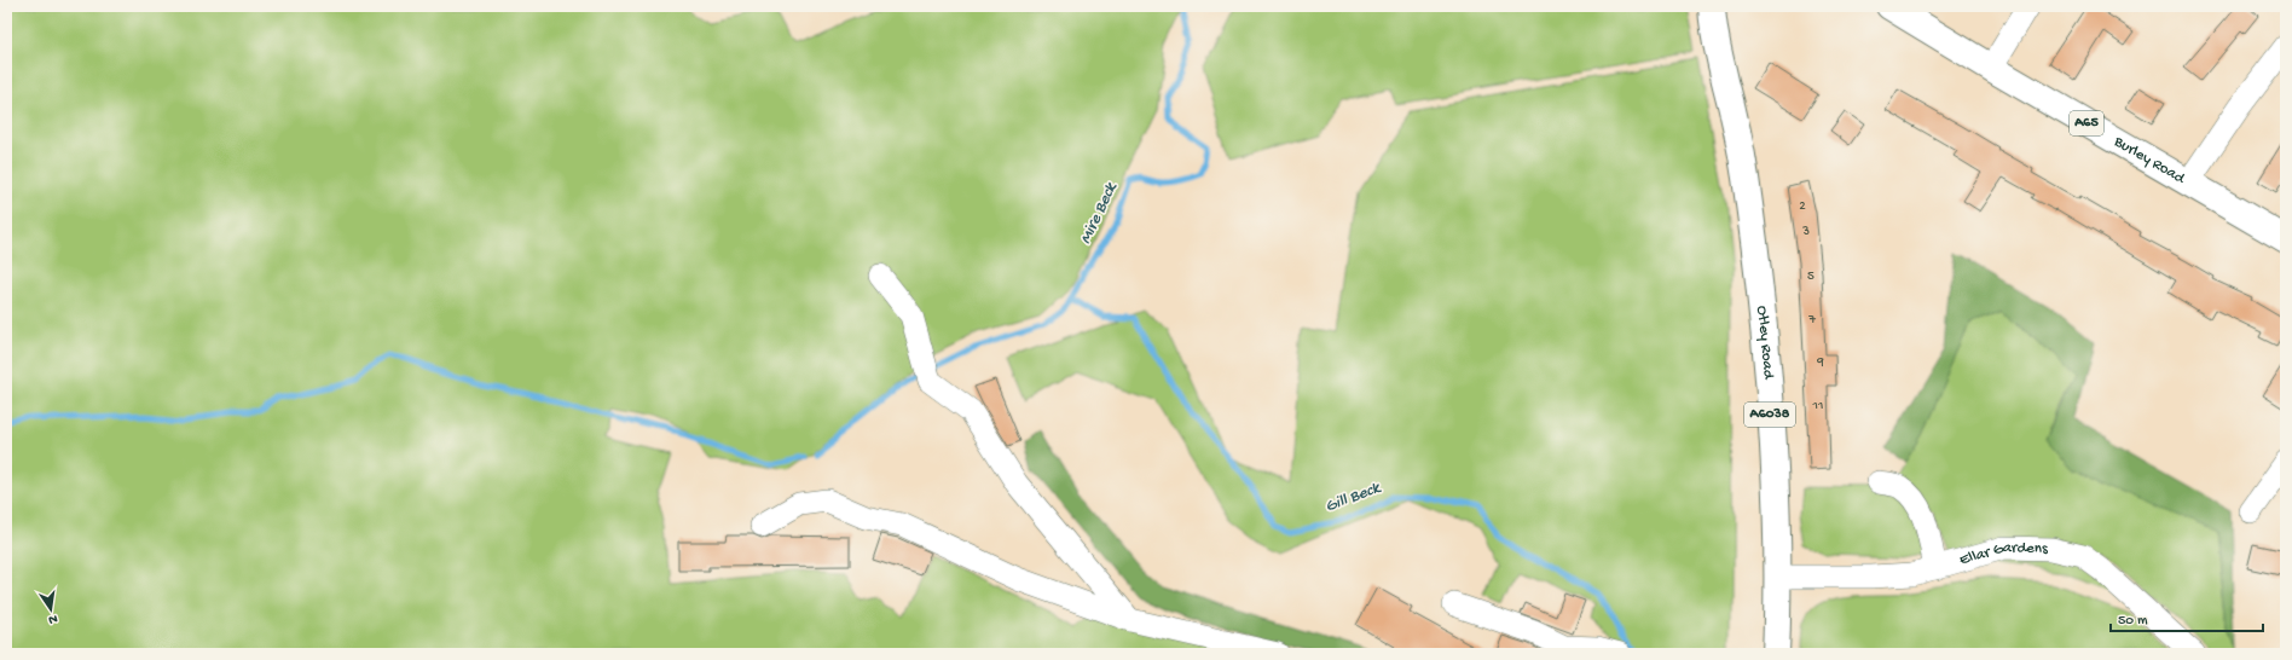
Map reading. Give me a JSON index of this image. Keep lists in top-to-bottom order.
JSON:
{
  "streets": {
    "main road": [
      "A65",
      "Burley Road",
      "Otley Road",
      "A6038"
    ],
    "street": ["Ellar Gardens"]
  },
  "crossings": [
    ["Otley Road", "A6038"],
    ["Otley Road", "Ellar Gardens"]
  ],
  "water": ["Mire Beck", "Gill Beck"],
  "house_numbers": [
    "2",
    "3",
    "5",
    "7",
    "9",
    "11"
  ],
  "scale_bar": "50 m",
  "north": "bottom"
}
